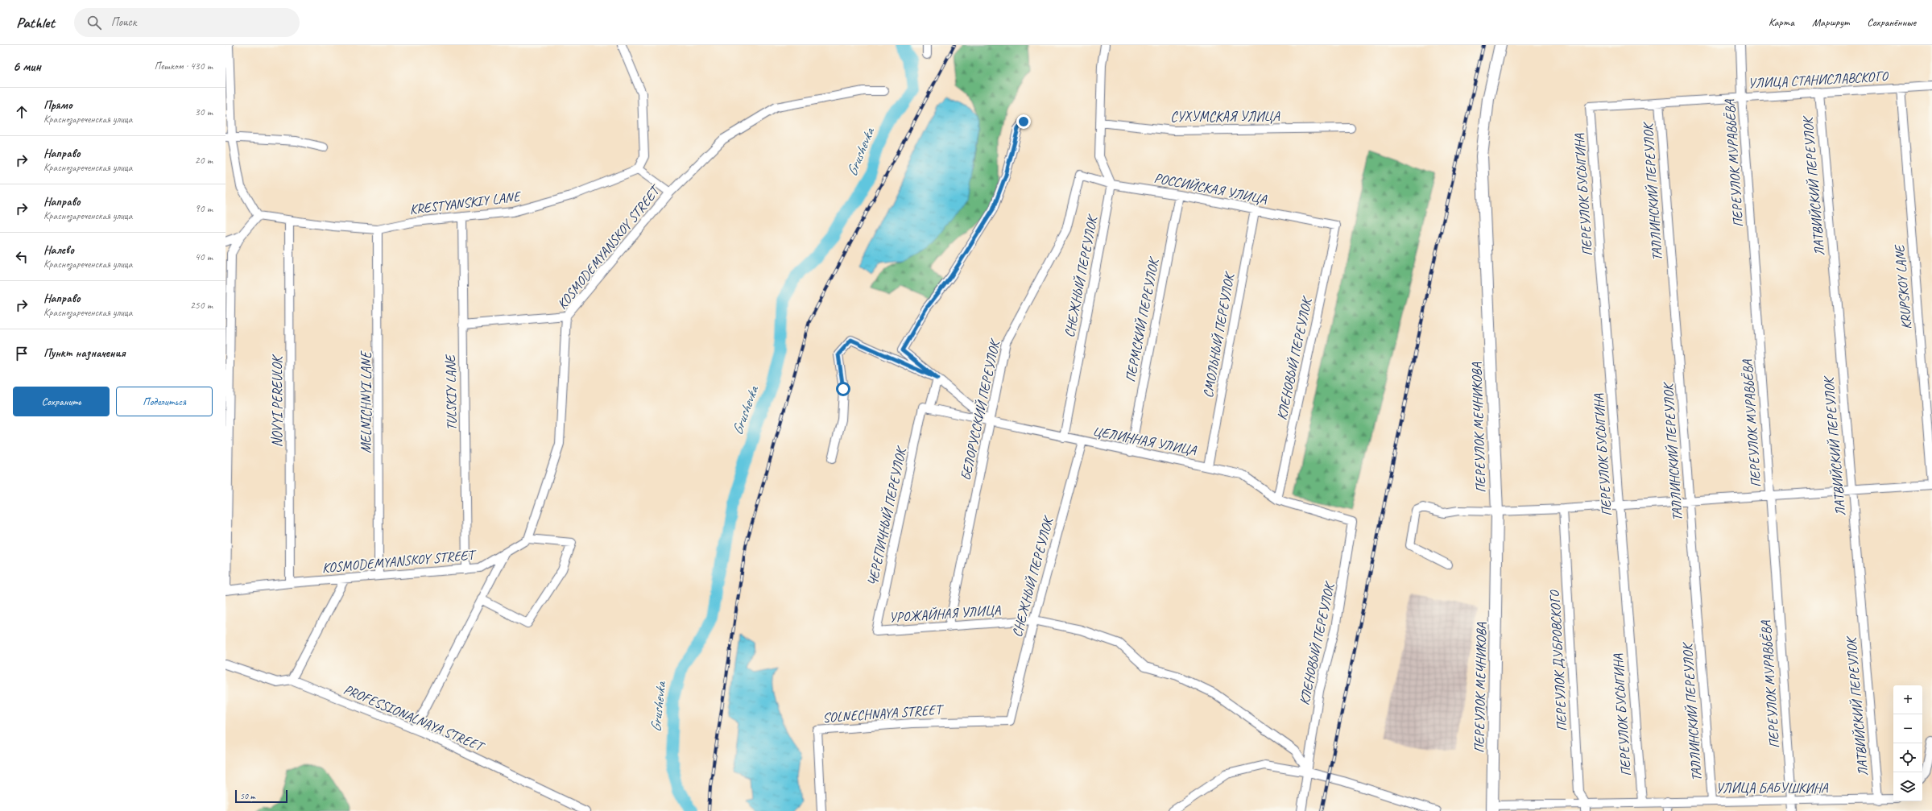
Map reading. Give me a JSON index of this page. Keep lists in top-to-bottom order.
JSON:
{
  "streets": {
    "street": [
      "УЛИЦА СТАНИСЛАВСКОГО",
      "СУХУМСКАЯ УЛИЦА",
      "ПЕРЕУЛОК МУРАВЬЁВА",
      "ЛАТВИЙСКИЙ ПЕРЕУЛОК",
      "РОССИЙСКАЯ УЛИЦА",
      "ТАЛЛИНСКИЙ ПЕРЕУЛОК",
      "ПЕРЕУЛОК БУСЫГИНА",
      "KRESTYANSKIY LANE",
      "KOSMODEMYANSKOY STREET",
      "СНЕЖНЫЙ ПЕРЕУЛОК",
      "KRUPSKOY LANE",
      "ПЕРМСКИЙ ПЕРЕУЛОК",
      "СМОЛЬНЫЙ ПЕРЕУЛОК",
      "КЛЕНОВЫЙ ПЕРЕУЛОК",
      "TULSKIY LANE",
      "NOVYI PEREULOK",
      "MELNICHNYI LANE",
      "БЕЛОРУССКИЙ ПЕРЕУЛОК",
      "ПЕРЕУЛОК МЕЧНИКОВА",
      "ЦЕЛИННАЯ УЛИЦА",
      "ЧЕРЕПИЧНЫЙ ПЕРЕУЛОК",
      "УРОЖАЙНАЯ УЛИЦА",
      "ПЕРЕУЛОК ДУБРОВСКОГО",
      "SOLNECHNAYA STREET",
      "PROFESSIONALNAYA STREET",
      "УЛИЦА БАБУШКИНА"
    ]
  },
  "crossings": [
    ["УЛИЦА СТАНИСЛАВСКОГО", "ПЕРЕУЛОК МУРАВЬЁВА"],
    ["УЛИЦА СТАНИСЛАВСКОГО", "ЛАТВИЙСКИЙ ПЕРЕУЛОК"],
    ["УЛИЦА СТАНИСЛАВСКОГО", "ТАЛЛИНСКИЙ ПЕРЕУЛОК"],
    ["УЛИЦА СТАНИСЛАВСКОГО", "ПЕРЕУЛОК БУСЫГИНА"],
    ["УЛИЦА СТАНИСЛАВСКОГО", "KRUPSKOY LANE"],
    ["ПЕРЕУЛОК МУРАВЬЁВА", "УЛИЦА БАБУШКИНА"],
    ["ЛАТВИЙСКИЙ ПЕРЕУЛОК", "УЛИЦА БАБУШКИНА"],
    ["РОССИЙСКАЯ УЛИЦА", "СНЕЖНЫЙ ПЕРЕУЛОК"],
    ["РОССИЙСКАЯ УЛИЦА", "ПЕРМСКИЙ ПЕРЕУЛОК"],
    ["РОССИЙСКАЯ УЛИЦА", "СМОЛЬНЫЙ ПЕРЕУЛОК"],
    ["РОССИЙСКАЯ УЛИЦА", "КЛЕНОВЫЙ ПЕРЕУЛОК"],
    ["РОССИЙСКАЯ УЛИЦА", "БЕЛОРУССКИЙ ПЕРЕУЛОК"],
    ["ТАЛЛИНСКИЙ ПЕРЕУЛОК", "УЛИЦА БАБУШКИНА"],
    ["ПЕРЕУЛОК БУСЫГИНА", "УЛИЦА БАБУШКИНА"],
    ["KRESTYANSKIY LANE", "TULSKIY LANE"],
    ["KRESTYANSKIY LANE", "NOVYI PEREULOK"],
    ["KRESTYANSKIY LANE", "MELNICHNYI LANE"],
    ["KOSMODEMYANSKOY STREET", "TULSKIY LANE"],
    ["KOSMODEMYANSKOY STREET", "NOVYI PEREULOK"],
    ["KOSMODEMYANSKOY STREET", "MELNICHNYI LANE"],
    ["СНЕЖНЫЙ ПЕРЕУЛОК", "ЦЕЛИННАЯ УЛИЦА"],
    ["СНЕЖНЫЙ ПЕРЕУЛОК", "УРОЖАЙНАЯ УЛИЦА"],
    ["СНЕЖНЫЙ ПЕРЕУЛОК", "SOLNECHNAYA STREET"],
    ["ПЕРМСКИЙ ПЕРЕУЛОК", "ЦЕЛИННАЯ УЛИЦА"],
    ["СМОЛЬНЫЙ ПЕРЕУЛОК", "ЦЕЛИННАЯ УЛИЦА"],
    ["КЛЕНОВЫЙ ПЕРЕУЛОК", "ЦЕЛИННАЯ УЛИЦА"],
    ["КЛЕНОВЫЙ ПЕРЕУЛОК", "УРОЖАЙНАЯ УЛИЦА"],
    ["БЕЛОРУССКИЙ ПЕРЕУЛОК", "ЦЕЛИННАЯ УЛИЦА"],
    ["БЕЛОРУССКИЙ ПЕРЕУЛОК", "УРОЖАЙНАЯ УЛИЦА"],
    ["ПЕРЕУЛОК МЕЧНИКОВА", "УЛИЦА БАБУШКИНА"],
    ["ЦЕЛИННАЯ УЛИЦА", "ЧЕРЕПИЧНЫЙ ПЕРЕУЛОК"],
    ["ЧЕРЕПИЧНЫЙ ПЕРЕУЛОК", "УРОЖАЙНАЯ УЛИЦА"],
    ["ПЕРЕУЛОК ДУБРОВСКОГО", "УЛИЦА БАБУШКИНА"]
  ],
  "water": ["Grushevka"],
  "scale_bar": "50 m",
  "page": {
    "header": "Pathlet",
    "search": "Поиск",
    "nav": ["Карта", "Маршрут", "Сохранённые"],
    "heading": ["6 мин", "Пешком · 430 m"],
    "list": [
      ["Прямо", "Краснозареченская улица", "30 m"],
      ["Направо", "Краснозареченская улица", "20 m"],
      ["Направо", "Краснозареченская улица", "90 m"],
      ["Налево", "Краснозареченская улица", "40 m"],
      ["Направо", "Краснозареченская улица", "250 m"],
      "Пункт назначения"
    ],
    "buttons": ["Сохранить", "Поделиться"],
    "map_buttons": ["+", "−"],
    "scale": "50 m"
  }
}
